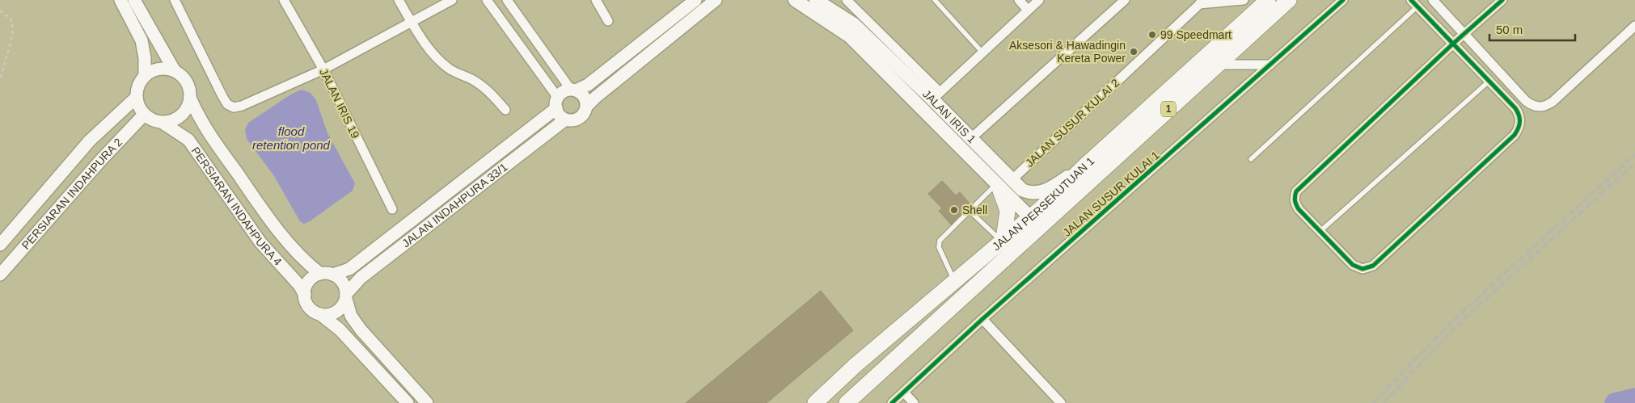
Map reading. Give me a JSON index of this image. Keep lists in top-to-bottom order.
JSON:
{
  "streets": {
    "highway": ["1", "JALAN PERSEKUTUAN 1"],
    "main road": ["JALAN IRIS 1"],
    "street": [
      "JALAN IRIS 19",
      "JALAN SUSUR KULAI 2",
      "JALAN SUSUR KULAI 1",
      "PERSIARAN INDAHPURA 2",
      "PERSIARAN INDAHPURA 4",
      "JALAN INDAHPURA 33/1"
    ]
  },
  "crossings": [
    ["JALAN IRIS 1", "JALAN SUSUR KULAI 2"],
    ["JALAN IRIS 1", "JALAN PERSEKUTUAN 1"],
    ["PERSIARAN INDAHPURA 2", "PERSIARAN INDAHPURA 4"],
    ["PERSIARAN INDAHPURA 4", "JALAN INDAHPURA 33/1"]
  ],
  "water": ["flood retention pond"],
  "places": ["99 Speedmart", "Aksesori & Hawadingin Kereta Power", "Shell"],
  "scale_bar": "50 m"
}
